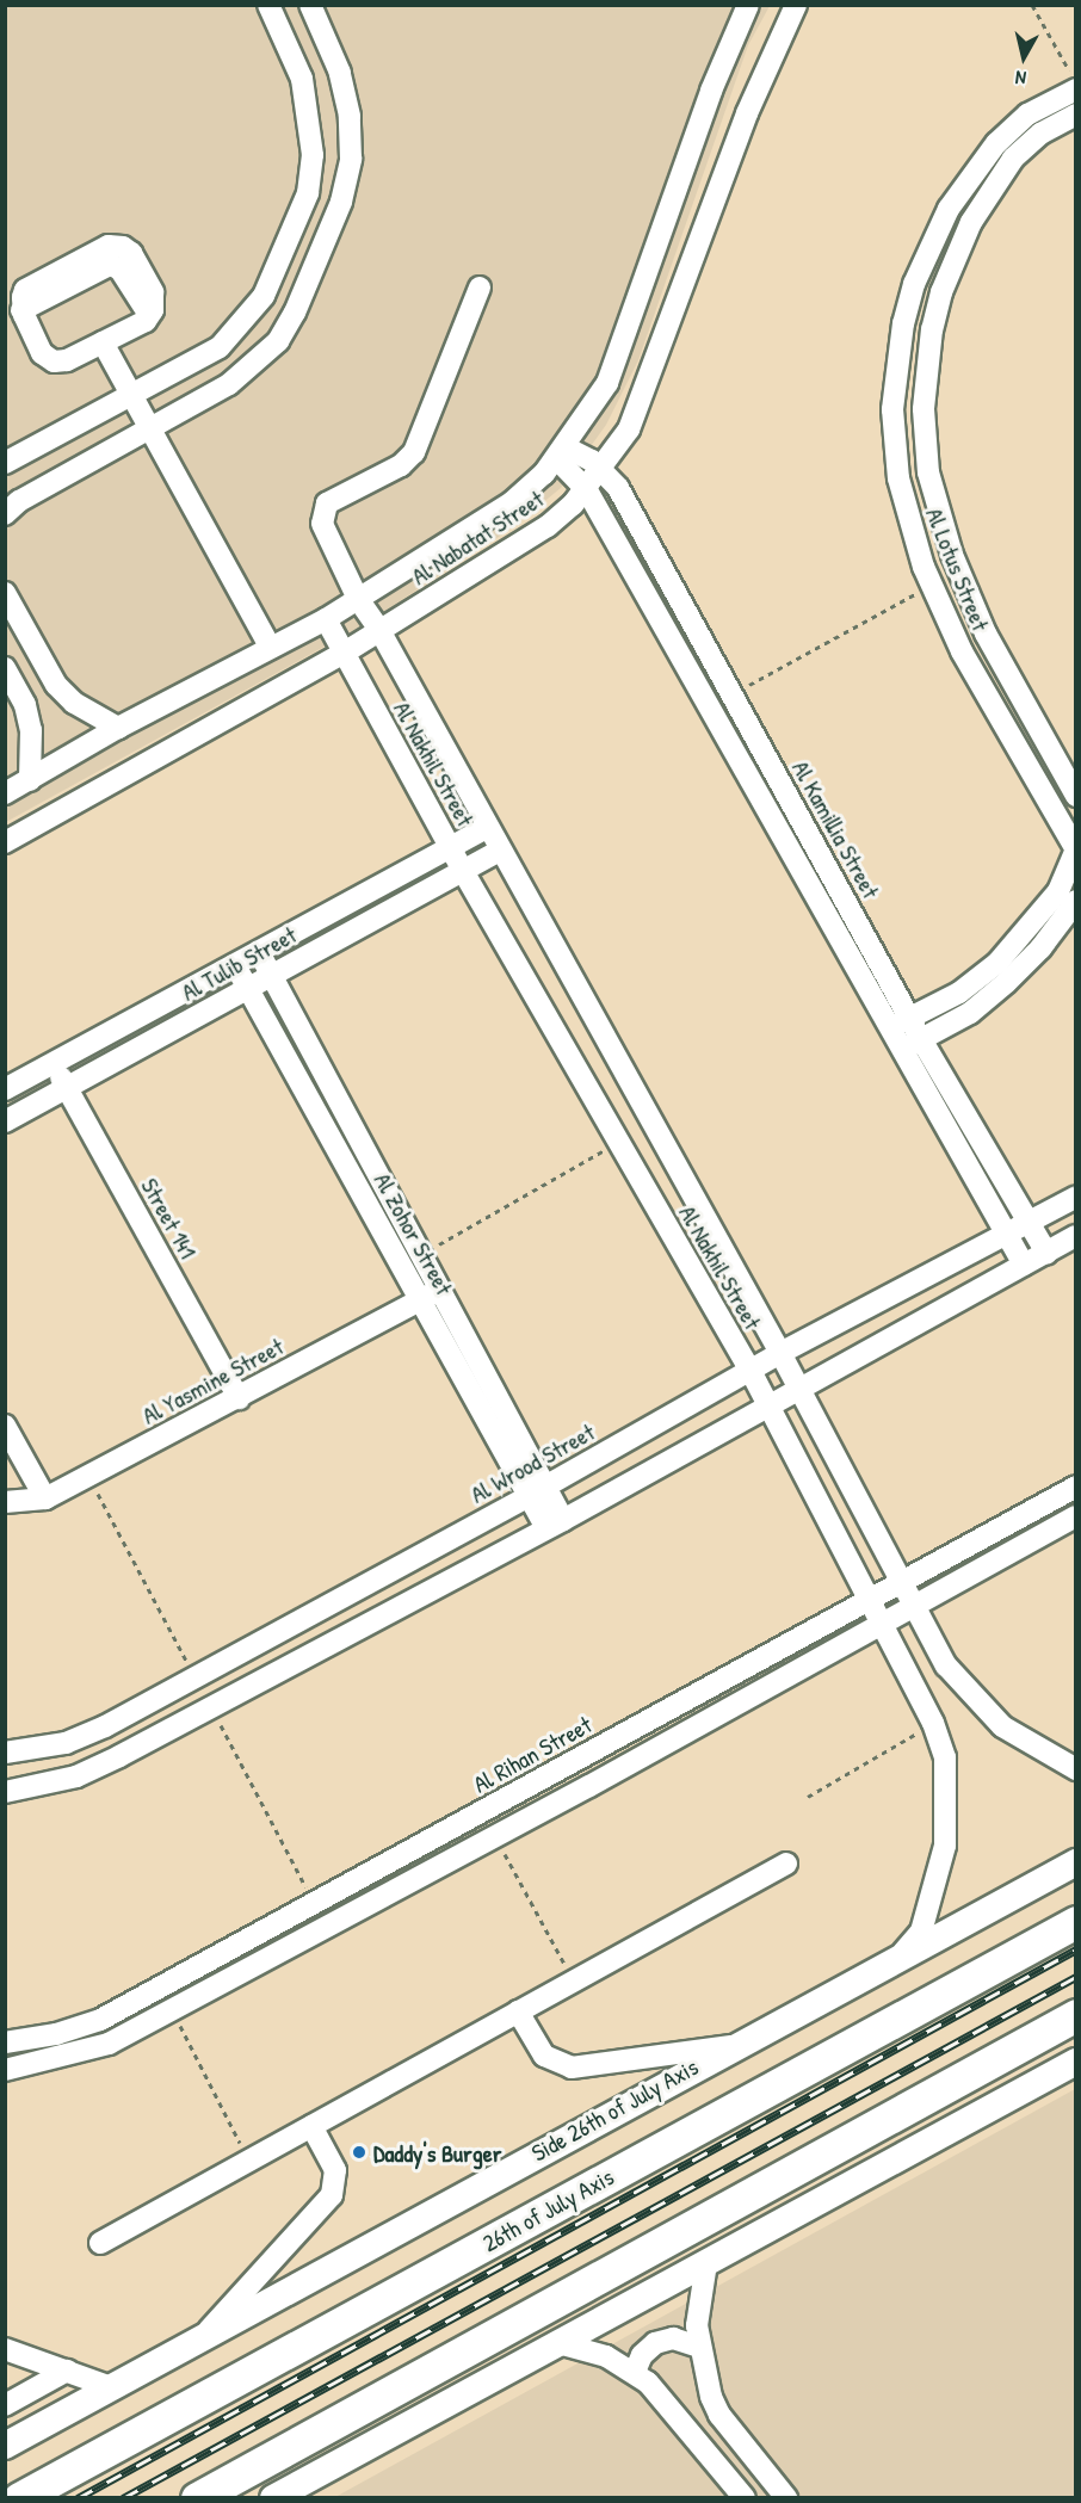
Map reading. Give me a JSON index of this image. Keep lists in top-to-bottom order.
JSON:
{
  "streets": {
    "highway": ["26th of July Axis"],
    "main road": ["Side 26th of July Axis"],
    "street": [
      "Al Nabatat Street",
      "Al Lotus Street",
      "Al Nakhil Street",
      "Al Kamillia Street",
      "Al Tulib Street",
      "Street 141",
      "Al Zohor Street",
      "Al Yasmine Street",
      "Al Wrood Street",
      "Al Rihan Street"
    ]
  },
  "crossings": [
    ["Al Nabatat Street", "Al Nakhil Street"],
    ["Al Nabatat Street", "Al Kamillia Street"],
    ["Al Nakhil Street", "Al Tulib Street"],
    ["Al Nakhil Street", "Al Wrood Street"],
    ["Al Nakhil Street", "Al Rihan Street"],
    ["Al Nakhil Street", "Side 26th of July Axis"],
    ["Al Kamillia Street", "Al Wrood Street"],
    ["Al Tulib Street", "Street 141"],
    ["Al Tulib Street", "Al Zohor Street"],
    ["Street 141", "Al Yasmine Street"],
    ["Al Zohor Street", "Al Yasmine Street"],
    ["Al Zohor Street", "Al Wrood Street"]
  ],
  "places": ["Daddy's Burger"],
  "north": "bottom"
}
